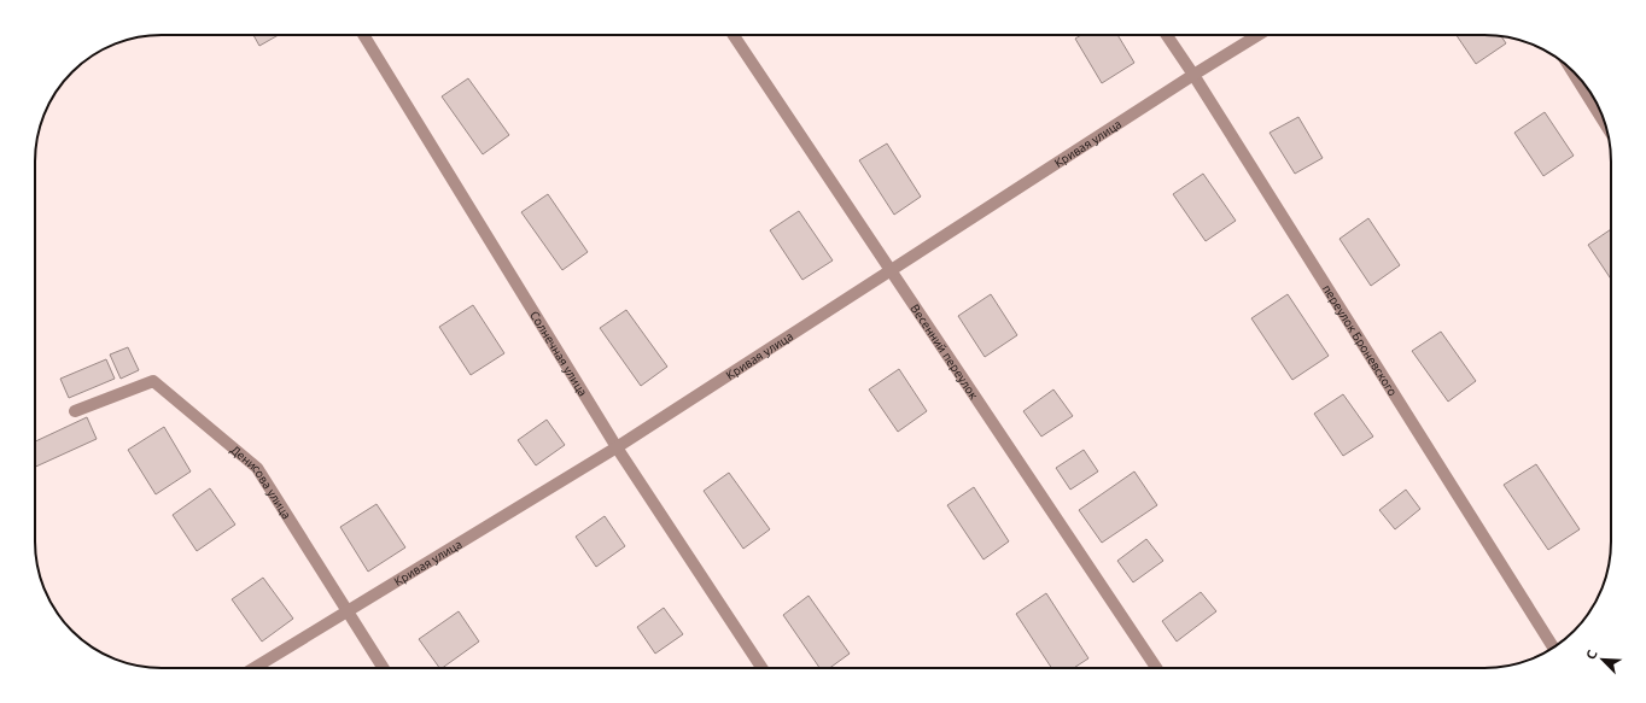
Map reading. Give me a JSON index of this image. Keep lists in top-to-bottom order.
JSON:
{
  "streets": {
    "street": [
      "Кривая улица",
      "переулок Броневского",
      "Весенний переулок",
      "Солнечная улица",
      "Денисова улица"
    ]
  },
  "crossings": [
    ["Кривая улица", "переулок Броневского"],
    ["Кривая улица", "Весенний переулок"],
    ["Кривая улица", "Солнечная улица"],
    ["Кривая улица", "Денисова улица"]
  ],
  "north": "top left"
}
